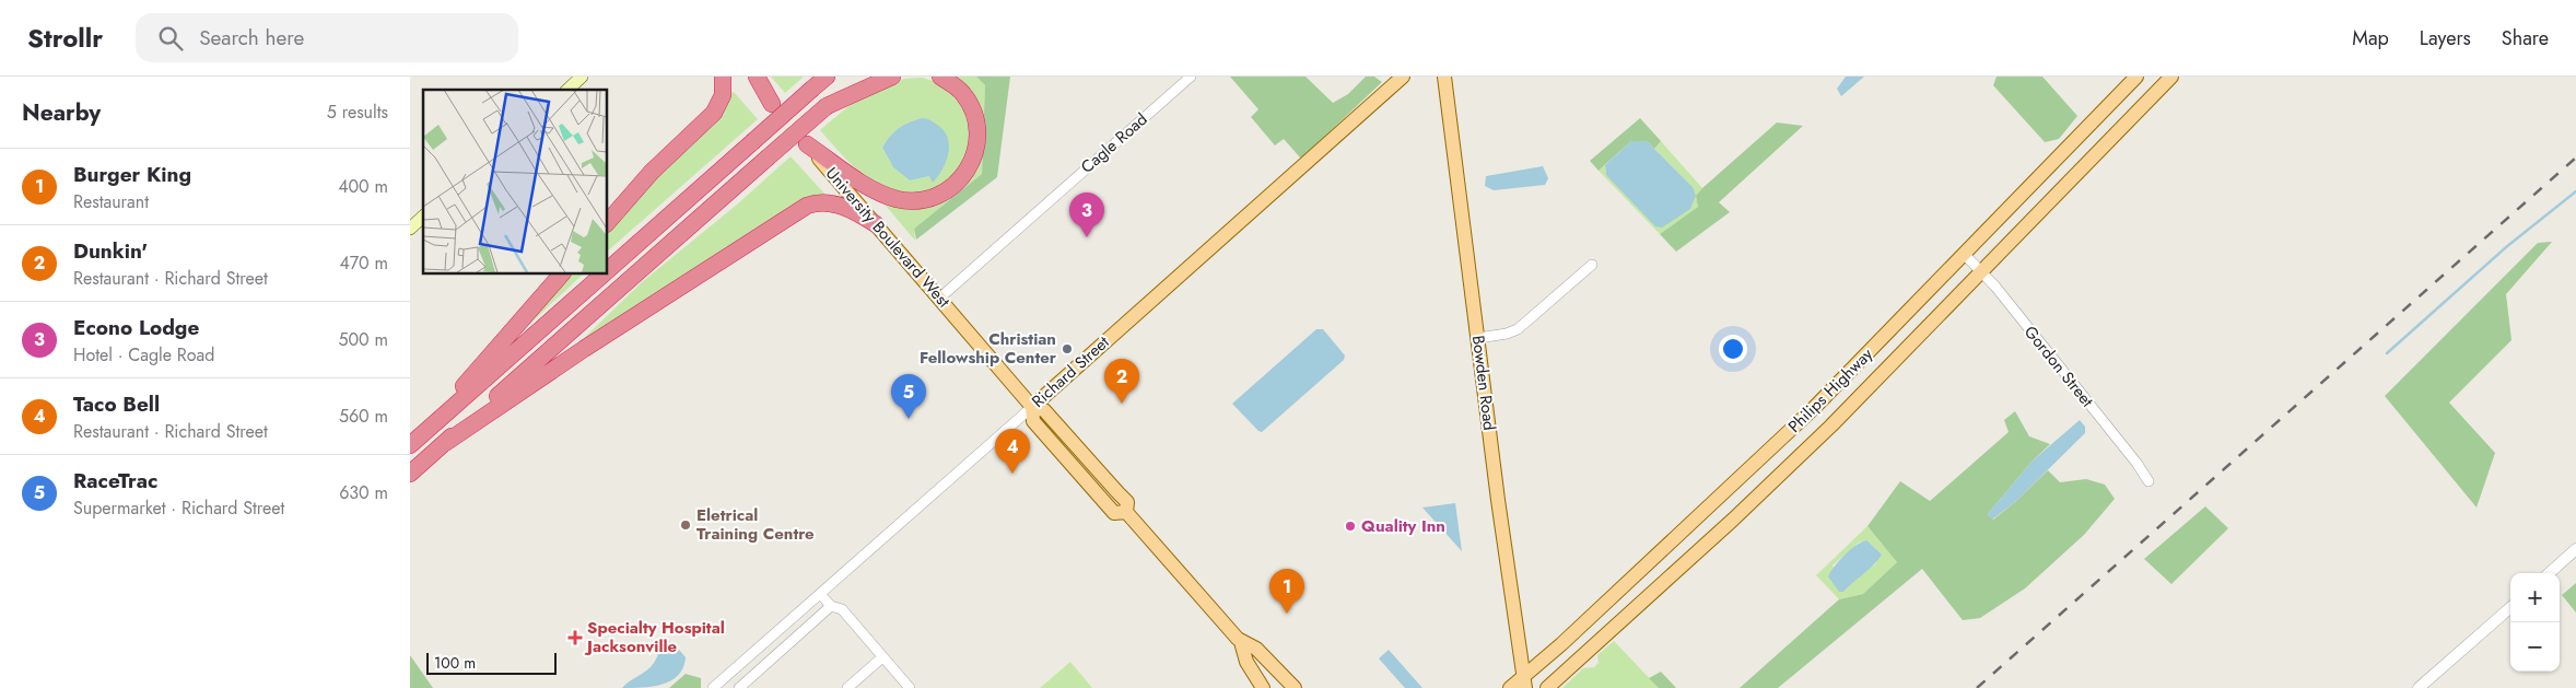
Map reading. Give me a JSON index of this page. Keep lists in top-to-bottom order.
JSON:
{
  "streets": {
    "main road": [
      "University Boulevard West",
      "Richard Street",
      "Bowden Road",
      "Philips Highway"
    ],
    "street": ["Cagle Road", "Gordon Street"]
  },
  "crossings": [
    ["Cagle Road", "University Boulevard West"],
    ["University Boulevard West", "Richard Street"],
    ["Gordon Street", "Philips Highway"],
    ["Bowden Road", "Philips Highway"]
  ],
  "places": {
    "other": ["Christian Fellowship Center", "Eletrical Training Centre", "Quality Inn"],
    "health": ["Specialty Hospital Jacksonville"]
  },
  "scale_bar": "100 m",
  "page": {
    "header": "Strollr",
    "search": "Search here",
    "nav": ["Map", "Layers", "Share"],
    "heading": ["Nearby", "5 results"],
    "list": [
      {
        "mark": "1",
        "name": "Burger King",
        "note": "Restaurant",
        "value": "400 m"
      },
      {
        "mark": "2",
        "name": "Dunkin'",
        "note": "Restaurant · Richard Street",
        "value": "470 m"
      },
      {
        "mark": "3",
        "name": "Econo Lodge",
        "note": "Hotel · Cagle Road",
        "value": "500 m"
      },
      {
        "mark": "4",
        "name": "Taco Bell",
        "note": "Restaurant · Richard Street",
        "value": "560 m"
      },
      {
        "mark": "5",
        "name": "RaceTrac",
        "note": "Supermarket · Richard Street",
        "value": "630 m"
      }
    ],
    "pins": [
      "3",
      "2",
      "5",
      "4",
      "1"
    ],
    "map_buttons": ["+", "−"],
    "scale": "100 m"
  }
}
